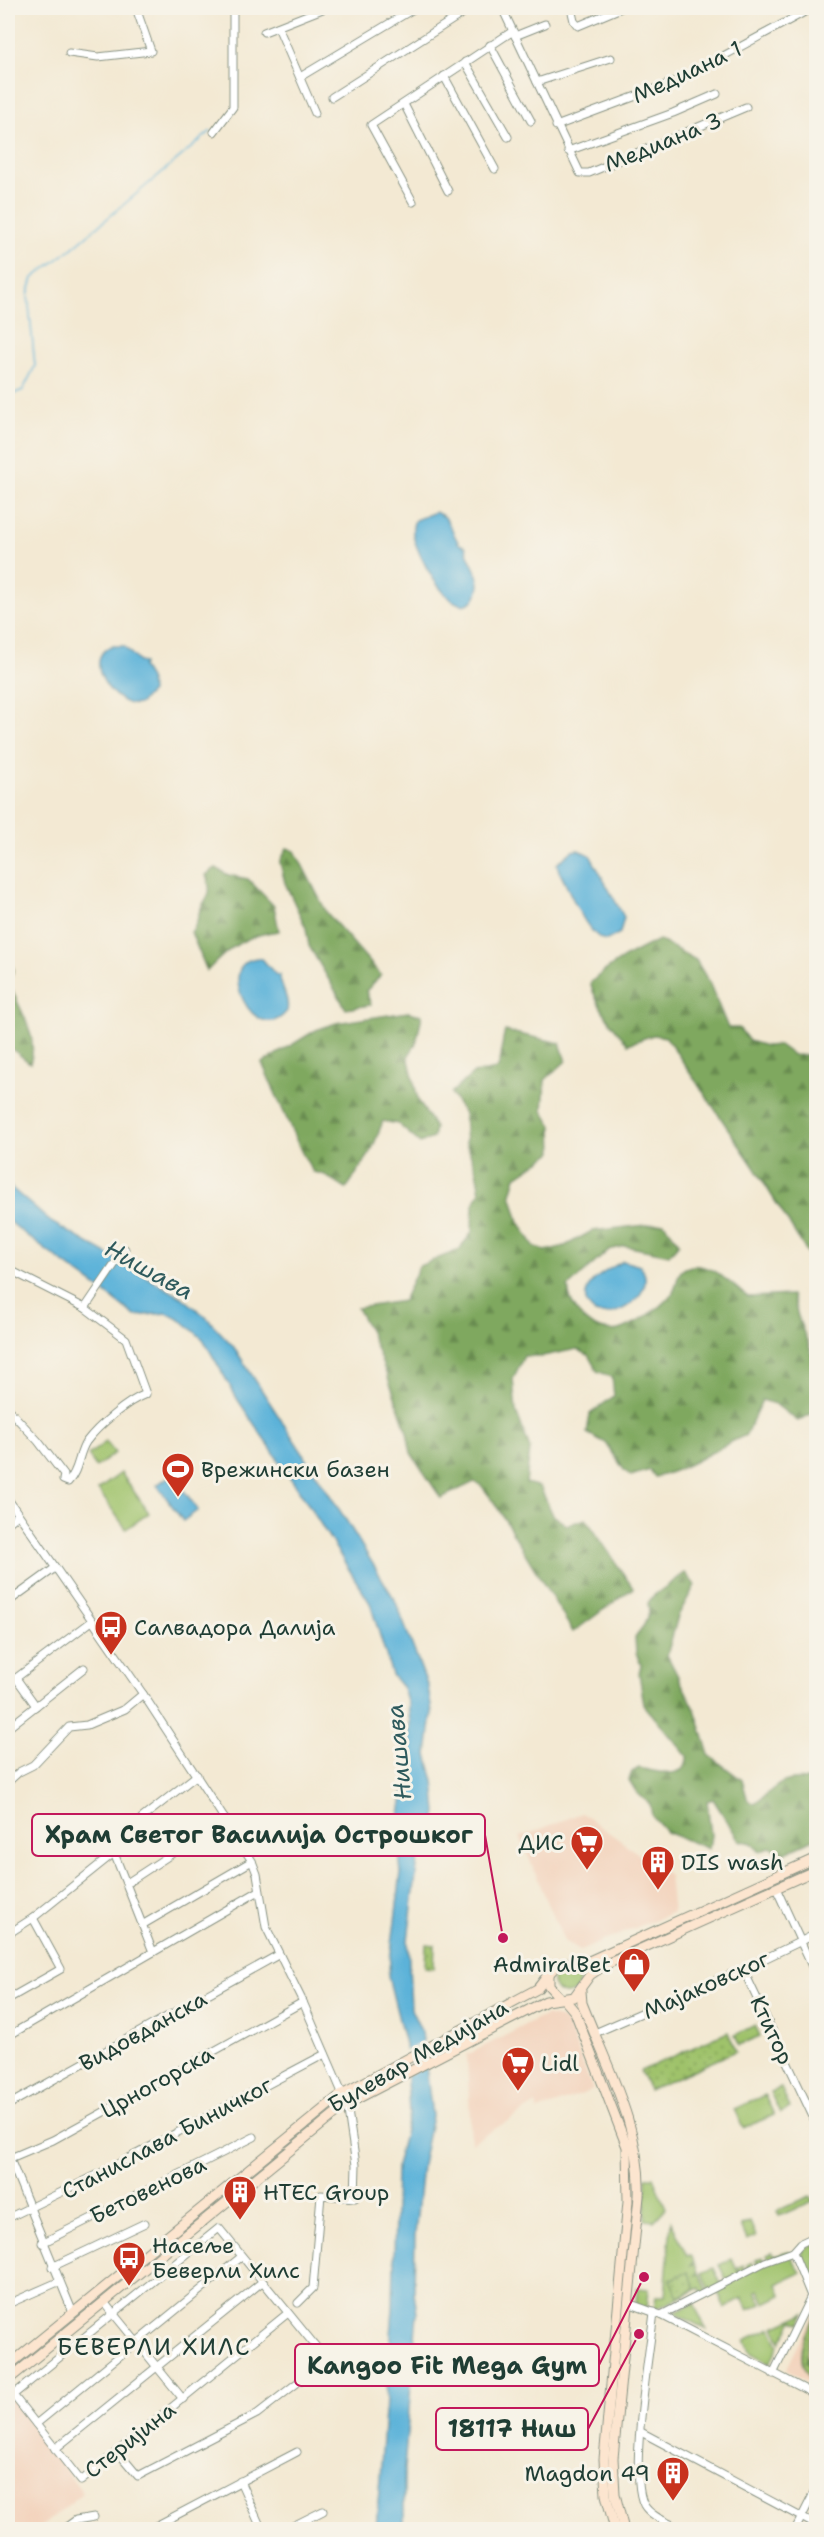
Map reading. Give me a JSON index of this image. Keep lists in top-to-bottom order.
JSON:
{
  "streets": {
    "main road": ["Булевар Медијана"],
    "street": [
      "Медиана 1",
      "Медиана 3",
      "Мајаковског",
      "Ктитор",
      "Видовданска",
      "Црногорска",
      "Станислава Биничког",
      "Бетовенова",
      "Стеријина"
    ]
  },
  "crossings": [
    ["Мајаковског", "Ктитор"],
    ["Булевар Медијана", "Стеријина"]
  ],
  "districts": ["БЕВЕРЛИ ХИЛС"],
  "water": ["Нишава"],
  "places": {
    "sports": ["Врежински базен"],
    "bus stop": ["Салвадора Далија", "Насеље Беверли Хилс"],
    "supermarket": ["ДИС", "Lidl"],
    "building": ["DIS wash", "HTEC Group", "Magdon 49"],
    "other": ["Храм Светог Василија Острошког", "Kangoo Fit Mega Gym", "18117 Ниш"],
    "shop": ["AdmiralBet"]
  }
}
